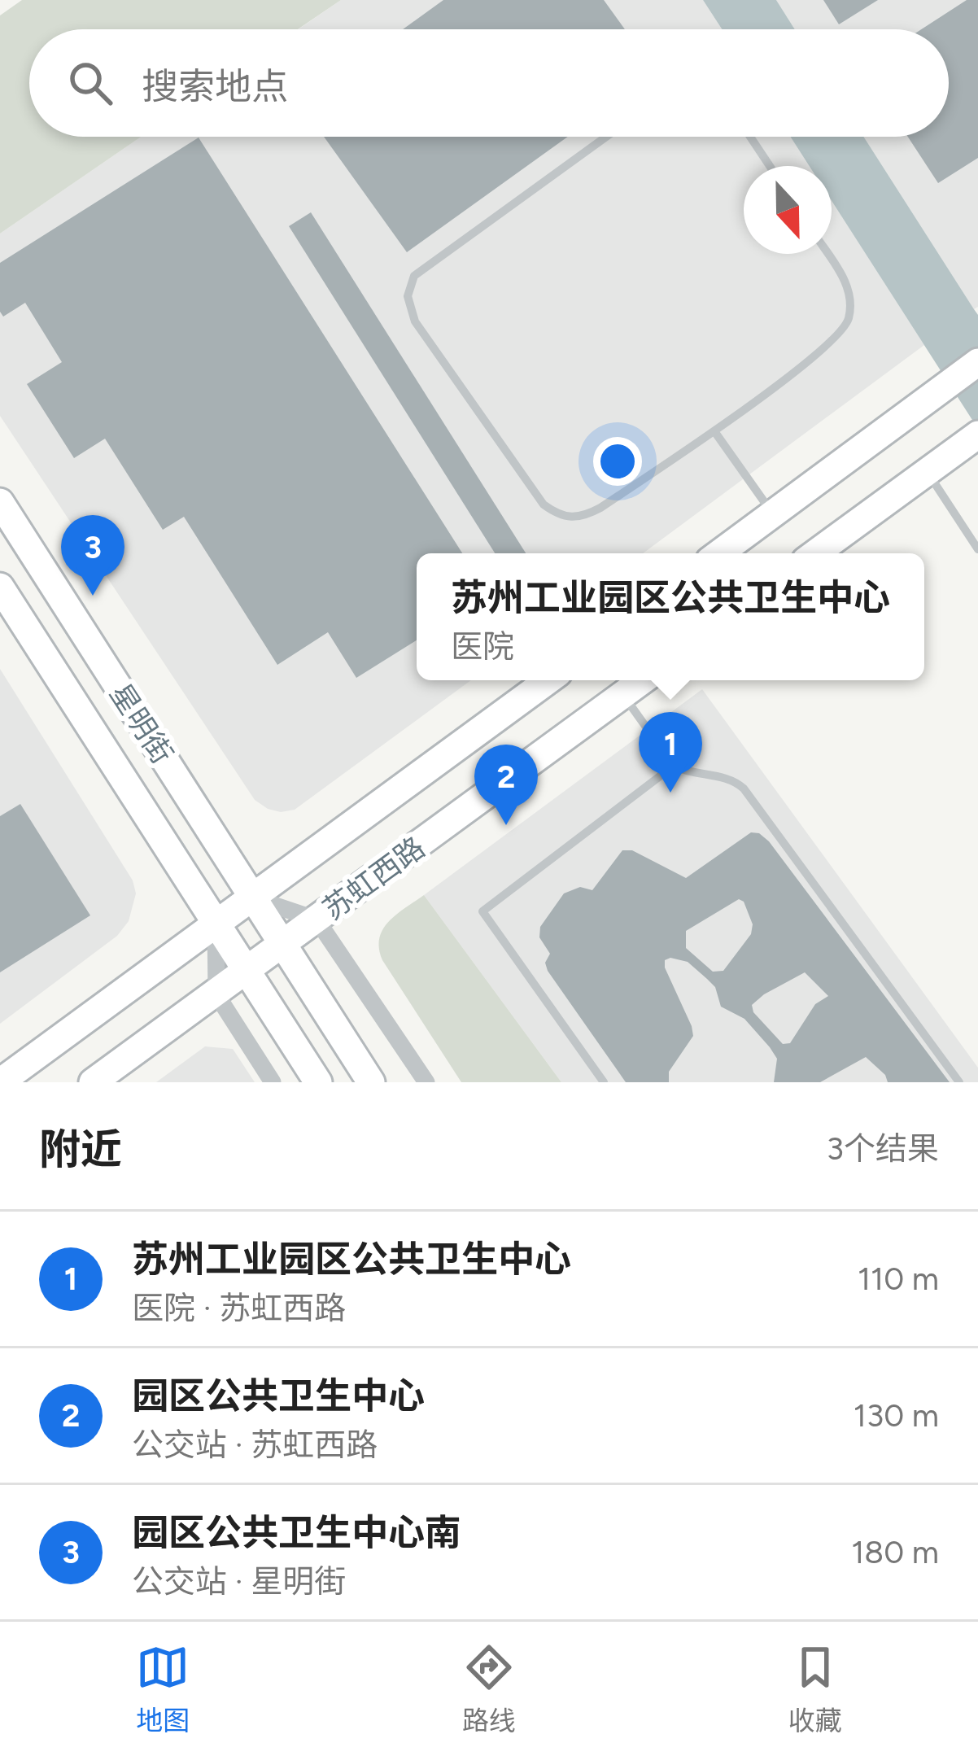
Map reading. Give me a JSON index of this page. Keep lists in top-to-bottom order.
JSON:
{
  "streets": {
    "main road": ["星明街", "苏虹西路"]
  },
  "crossings": [
    ["星明街", "苏虹西路"]
  ],
  "north": "bottom",
  "page": {
    "search": "搜索地点",
    "pins": ["3", "1", "2"],
    "popup": ["苏州工业园区公共卫生中心", "医院"],
    "heading": ["附近", "3个结果"],
    "list": [
      {
        "mark": "1",
        "name": "苏州工业园区公共卫生中心",
        "note": "医院 · 苏虹西路",
        "value": "110 m"
      },
      {
        "mark": "2",
        "name": "园区公共卫生中心",
        "note": "公交站 · 苏虹西路",
        "value": "130 m"
      },
      {
        "mark": "3",
        "name": "园区公共卫生中心南",
        "note": "公交站 · 星明街",
        "value": "180 m"
      }
    ],
    "nav": ["地图", "路线", "收藏"]
  }
}
